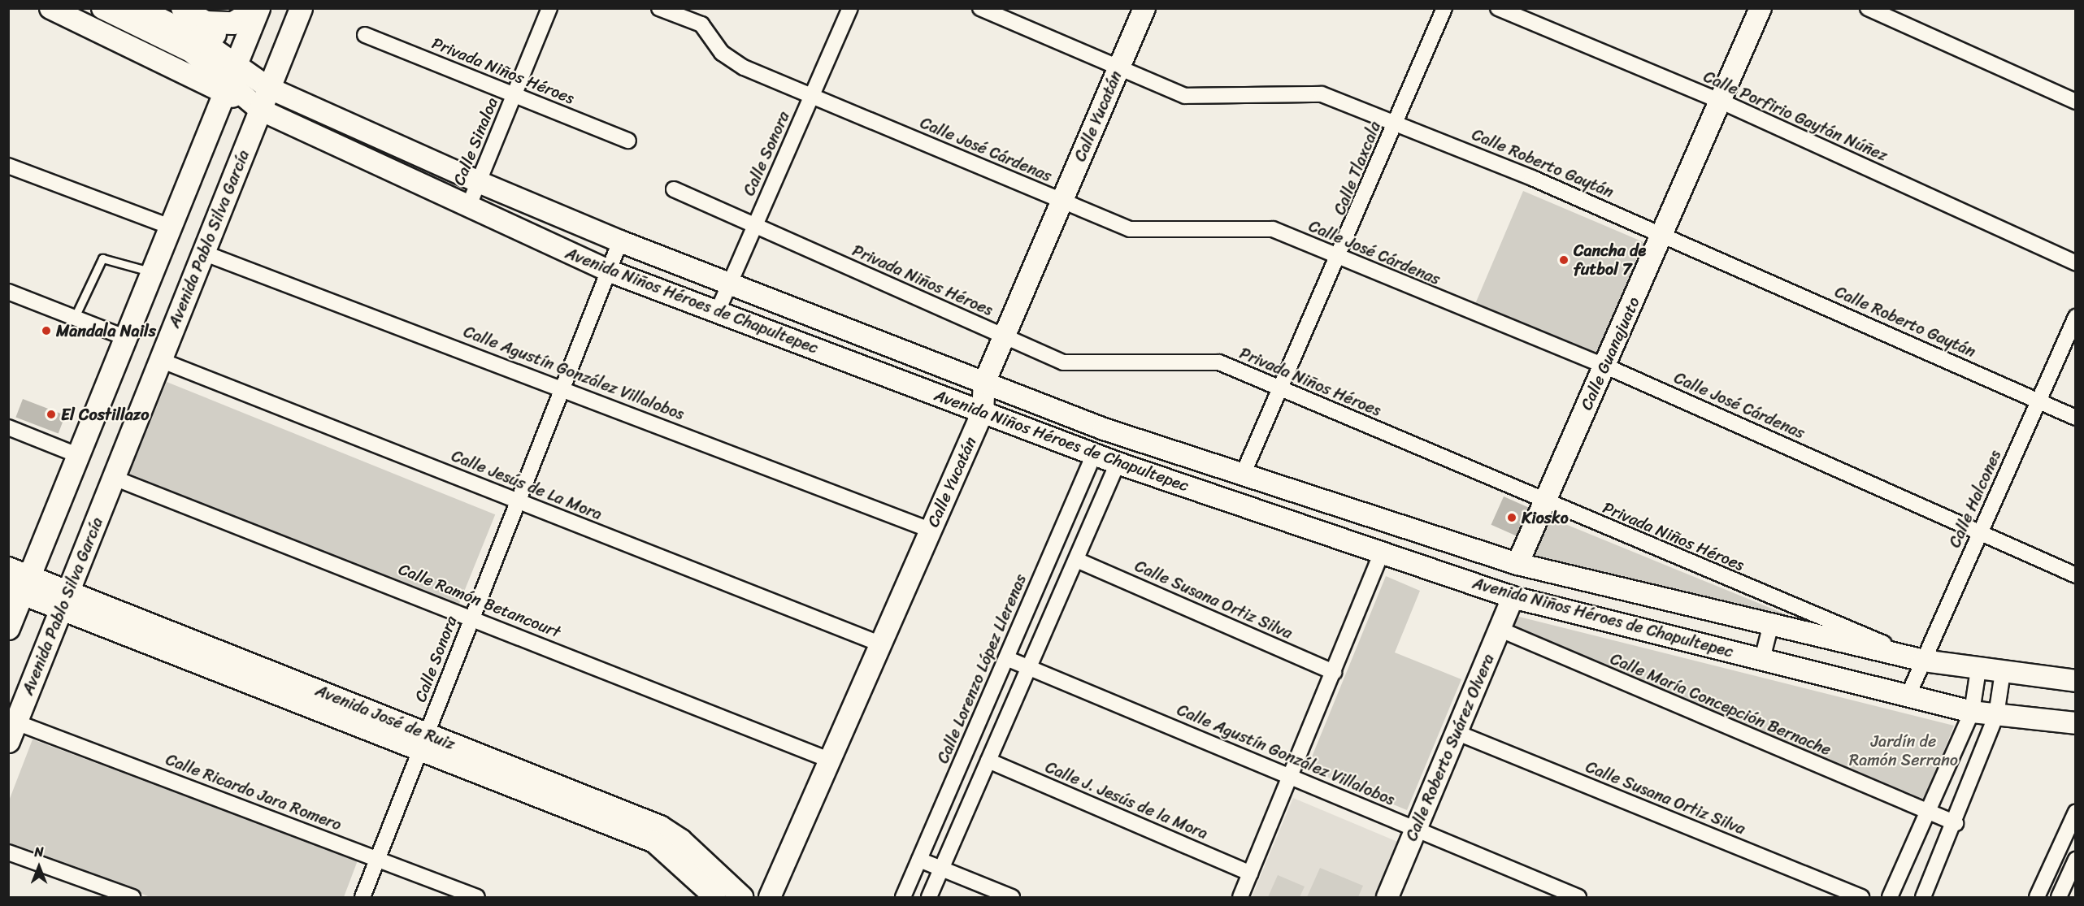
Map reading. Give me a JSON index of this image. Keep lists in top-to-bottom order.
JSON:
{
  "streets": {
    "main road": [
      "Calle Yucatán",
      "Avenida Pablo Silva García",
      "Avenida Niños Héroes de Chapultepec",
      "Calle Guanajuato",
      "Avenida José de Ruiz",
      "Calle Roberto Suárez Olvera"
    ],
    "street": [
      "Privada Niños Héroes",
      "Calle Porfirio Gaytán Núñez",
      "Calle Sinaloa",
      "Calle José Cárdenas",
      "Calle Sonora",
      "Calle Roberto Gaytán",
      "Calle Tlaxcala",
      "Calle Agustín González Villalobos",
      "Calle Jesús de La Mora",
      "Calle Halcones",
      "Calle Susana Ortiz Silva",
      "Calle Ramón Betancourt",
      "Calle Lorenzo López Llerenas",
      "Calle María Concepción Bernache",
      "Calle Ricardo Jara Romero",
      "Calle J. Jesús de la Mora"
    ]
  },
  "crossings": [
    ["Privada Niños Héroes", "Calle Yucatán"],
    ["Privada Niños Héroes", "Calle Sinaloa"],
    ["Privada Niños Héroes", "Calle Sonora"],
    ["Privada Niños Héroes", "Calle Tlaxcala"],
    ["Privada Niños Héroes", "Avenida Niños Héroes de Chapultepec"],
    ["Privada Niños Héroes", "Calle Guanajuato"],
    ["Privada Niños Héroes", "Calle Halcones"],
    ["Calle Yucatán", "Calle José Cárdenas"],
    ["Calle Yucatán", "Calle Roberto Gaytán"],
    ["Calle Yucatán", "Avenida Niños Héroes de Chapultepec"],
    ["Calle Yucatán", "Calle Agustín González Villalobos"],
    ["Calle Yucatán", "Calle Jesús de La Mora"],
    ["Calle Yucatán", "Calle Ramón Betancourt"],
    ["Calle Porfirio Gaytán Núñez", "Calle Guanajuato"],
    ["Calle Sinaloa", "Avenida Niños Héroes de Chapultepec"],
    ["Calle José Cárdenas", "Calle Sonora"],
    ["Calle José Cárdenas", "Calle Tlaxcala"],
    ["Calle José Cárdenas", "Calle Guanajuato"],
    ["Calle José Cárdenas", "Calle Halcones"],
    ["Calle Sonora", "Avenida Niños Héroes de Chapultepec"],
    ["Calle Sonora", "Calle Agustín González Villalobos"],
    ["Calle Sonora", "Calle Jesús de La Mora"],
    ["Calle Sonora", "Calle Ramón Betancourt"],
    ["Calle Sonora", "Avenida José de Ruiz"],
    ["Calle Sonora", "Calle Ricardo Jara Romero"],
    ["Calle Roberto Gaytán", "Calle Tlaxcala"],
    ["Calle Roberto Gaytán", "Calle Guanajuato"],
    ["Calle Roberto Gaytán", "Calle Halcones"],
    ["Calle Tlaxcala", "Avenida Niños Héroes de Chapultepec"],
    ["Avenida Pablo Silva García", "Avenida Niños Héroes de Chapultepec"],
    ["Avenida Pablo Silva García", "Calle Agustín González Villalobos"],
    ["Avenida Pablo Silva García", "Calle Jesús de La Mora"],
    ["Avenida Pablo Silva García", "Calle Ramón Betancourt"],
    ["Avenida Pablo Silva García", "Avenida José de Ruiz"],
    ["Avenida Pablo Silva García", "Calle Ricardo Jara Romero"],
    ["Avenida Niños Héroes de Chapultepec", "Calle Guanajuato"],
    ["Avenida Niños Héroes de Chapultepec", "Calle Halcones"],
    ["Avenida Niños Héroes de Chapultepec", "Calle Lorenzo López Llerenas"],
    ["Avenida Niños Héroes de Chapultepec", "Calle Roberto Suárez Olvera"],
    ["Calle Agustín González Villalobos", "Calle Lorenzo López Llerenas"],
    ["Calle Agustín González Villalobos", "Calle Roberto Suárez Olvera"],
    ["Calle Susana Ortiz Silva", "Calle Roberto Suárez Olvera"],
    ["Calle María Concepción Bernache", "Calle Roberto Suárez Olvera"]
  ],
  "parks": ["Jardín de Ramón Serrano"],
  "places": [
    "Cancha de futbol 7",
    "Mandala Nails",
    "El Costillazo",
    "Kiosko"
  ],
  "north": "top"
}
